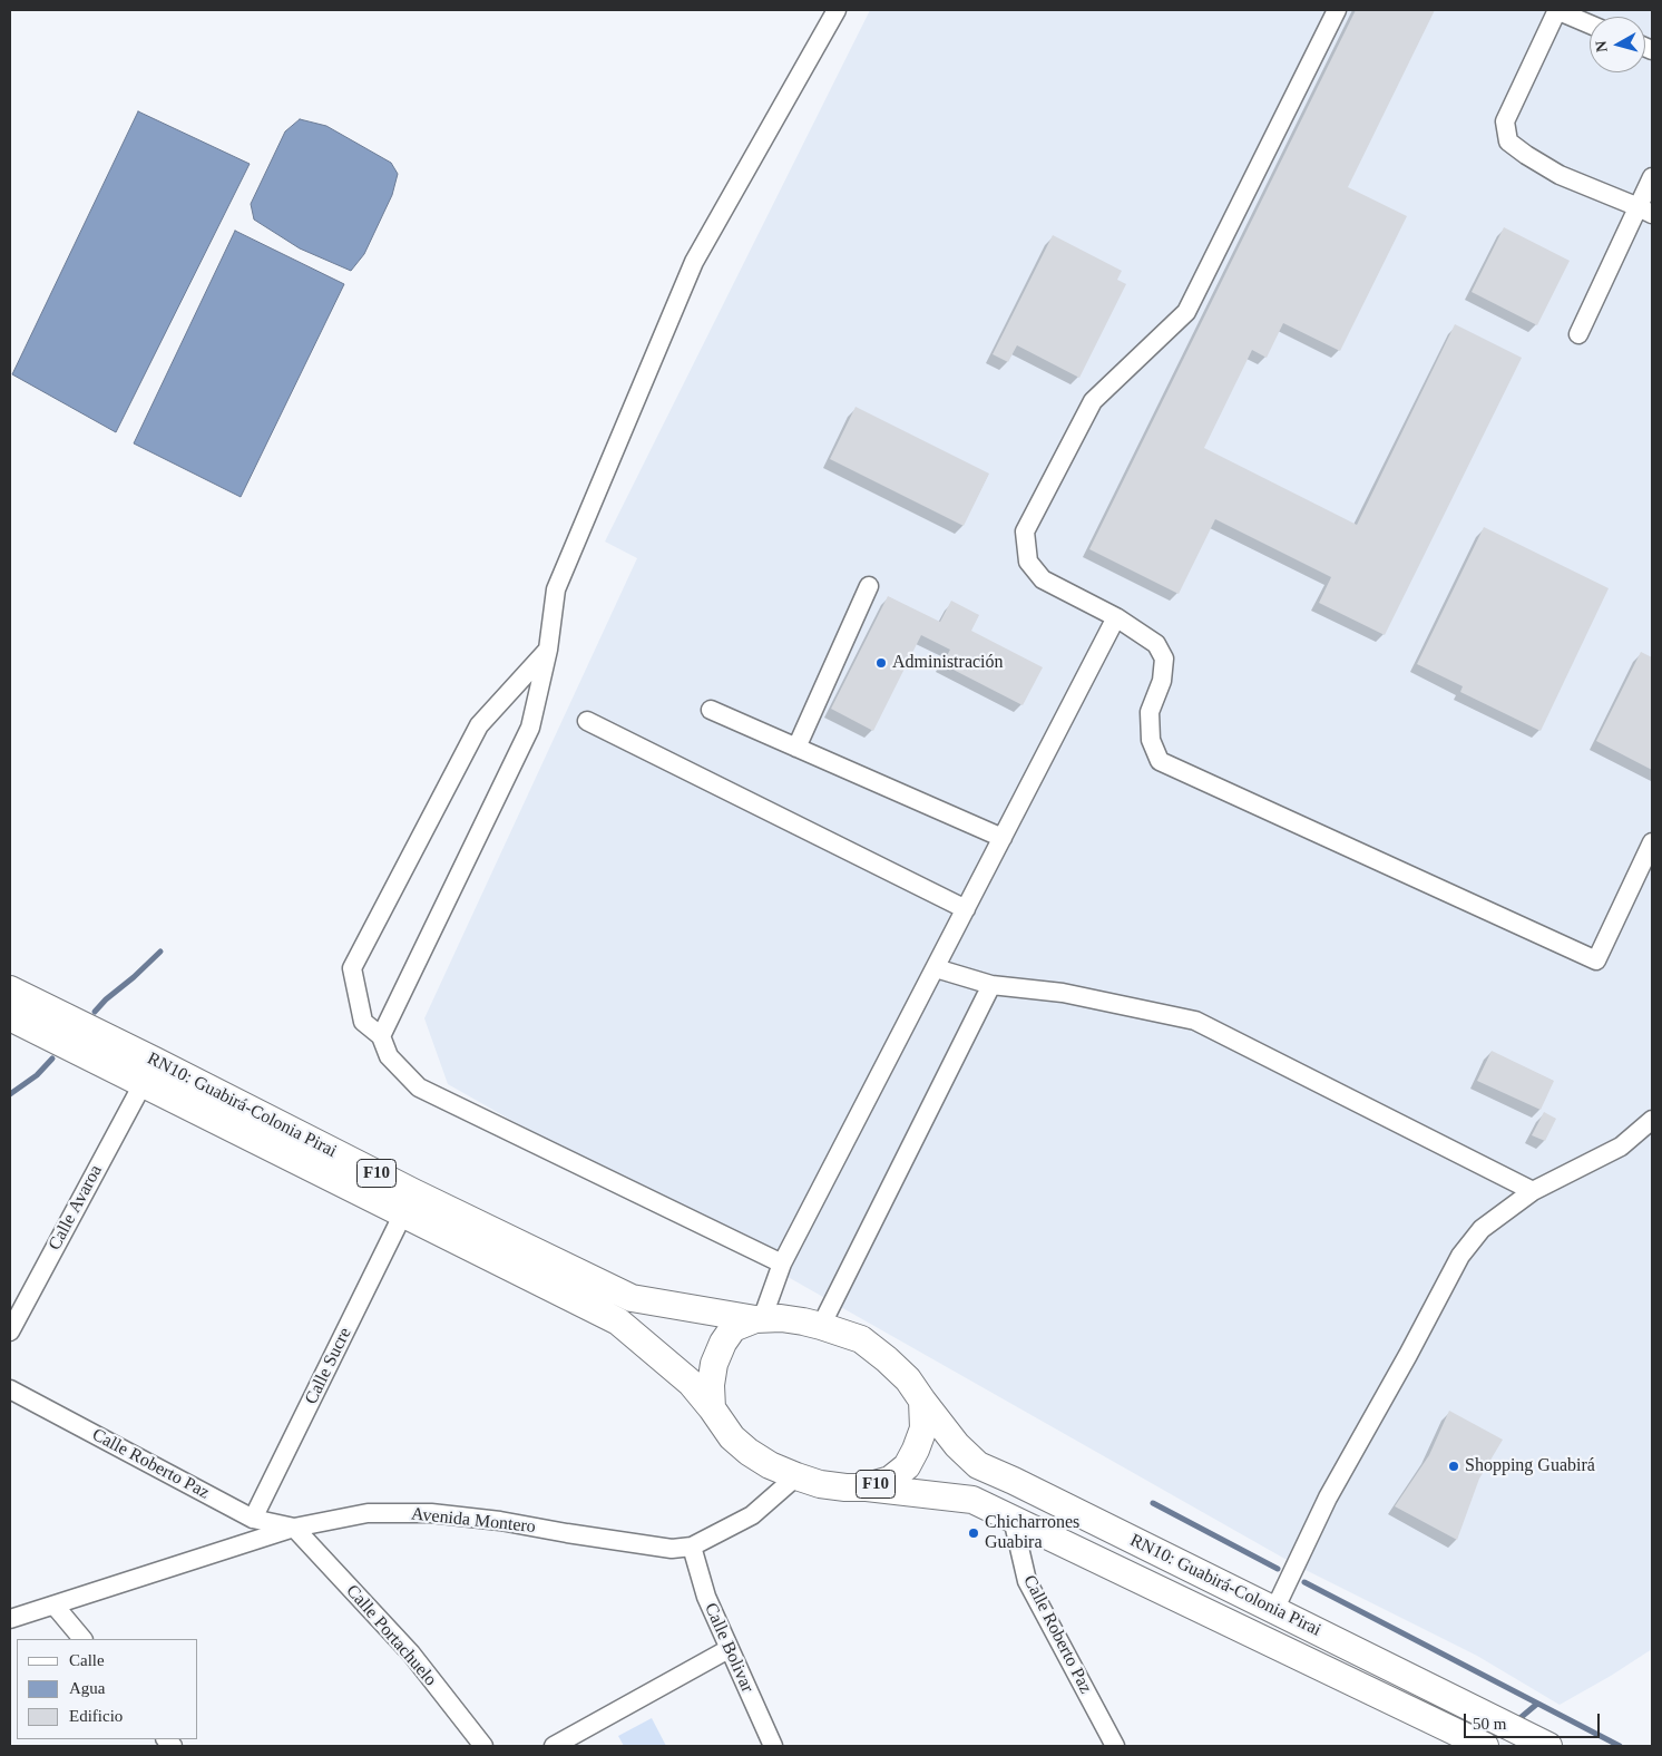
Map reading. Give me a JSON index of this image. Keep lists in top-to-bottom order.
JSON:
{
  "streets": {
    "highway": ["RN10: Guabirá-Colonia Pirai", "F10"],
    "street": [
      "Calle Avaroa",
      "Calle Sucre",
      "Calle Roberto Paz",
      "Avenida Montero",
      "Calle Portachuelo",
      "Calle Bolivar"
    ]
  },
  "crossings": [
    ["RN10: Guabirá-Colonia Pirai", "F10"],
    ["RN10: Guabirá-Colonia Pirai", "Calle Avaroa"],
    ["RN10: Guabirá-Colonia Pirai", "Calle Sucre"],
    ["RN10: Guabirá-Colonia Pirai", "Calle Roberto Paz"],
    ["RN10: Guabirá-Colonia Pirai", "Avenida Montero"],
    ["F10", "Avenida Montero"],
    ["Calle Sucre", "Calle Roberto Paz"],
    ["Calle Roberto Paz", "Avenida Montero"],
    ["Calle Roberto Paz", "Calle Portachuelo"],
    ["Avenida Montero", "Calle Portachuelo"],
    ["Avenida Montero", "Calle Bolivar"]
  ],
  "places": ["Administración", "Shopping Guabirá", "Chicharrones Guabira"],
  "legend": ["Calle", "Agua", "Edificio"],
  "scale_bar": "50 m",
  "north": "left"
}
